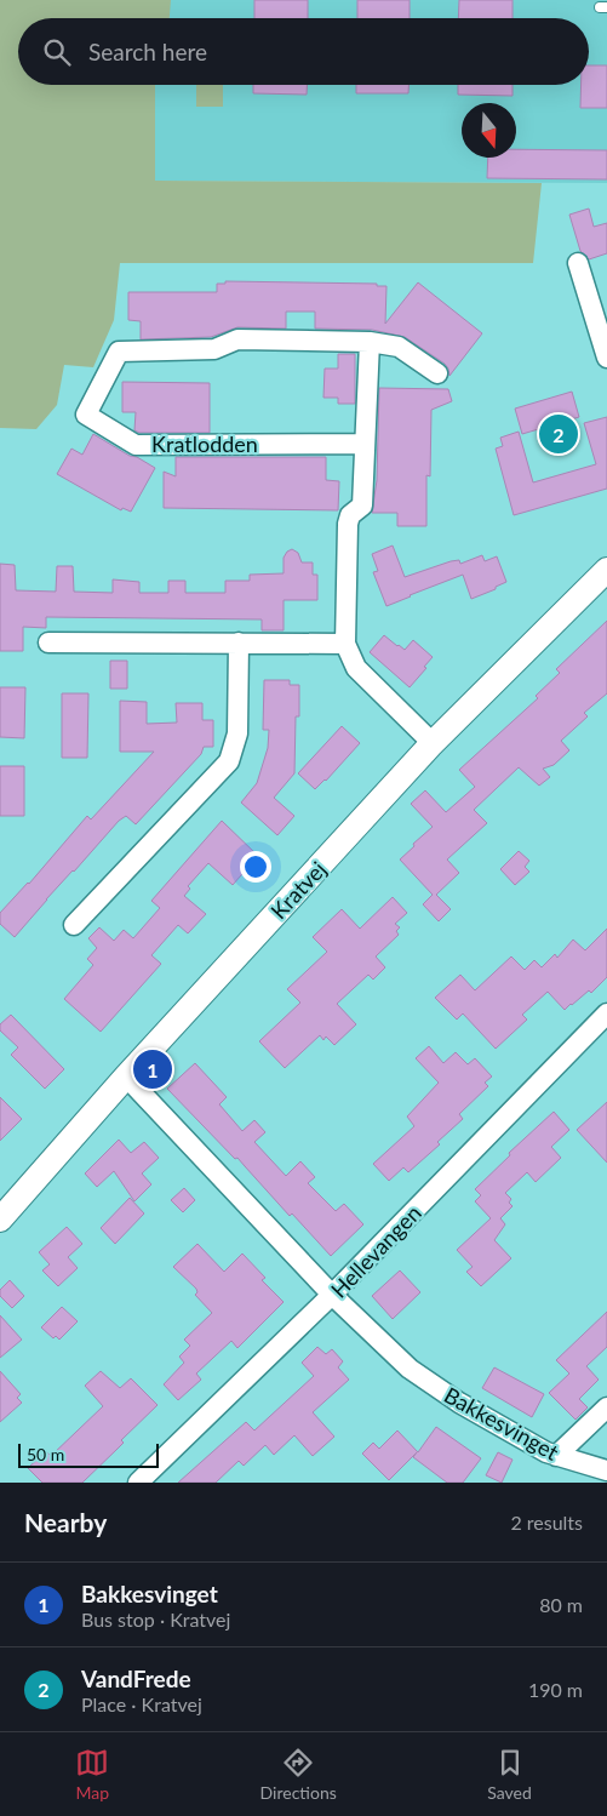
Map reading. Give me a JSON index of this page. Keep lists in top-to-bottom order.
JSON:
{
  "streets": {
    "street": [
      "Kratlodden",
      "Kratvej",
      "Hellevangen",
      "Bakkesvinget"
    ]
  },
  "crossings": [
    ["Kratvej", "Bakkesvinget"],
    ["Hellevangen", "Bakkesvinget"]
  ],
  "scale_bar": "50 m",
  "north": "bottom",
  "page": {
    "search": "Search here",
    "pins": ["2", "1"],
    "scale": "50 m",
    "heading": ["Nearby", "2 results"],
    "list": [
      {
        "mark": "1",
        "name": "Bakkesvinget",
        "note": "Bus stop · Kratvej",
        "value": "80 m"
      },
      {
        "mark": "2",
        "name": "VandFrede",
        "note": "Place · Kratvej",
        "value": "190 m"
      }
    ],
    "nav": ["Map", "Directions", "Saved"]
  }
}
